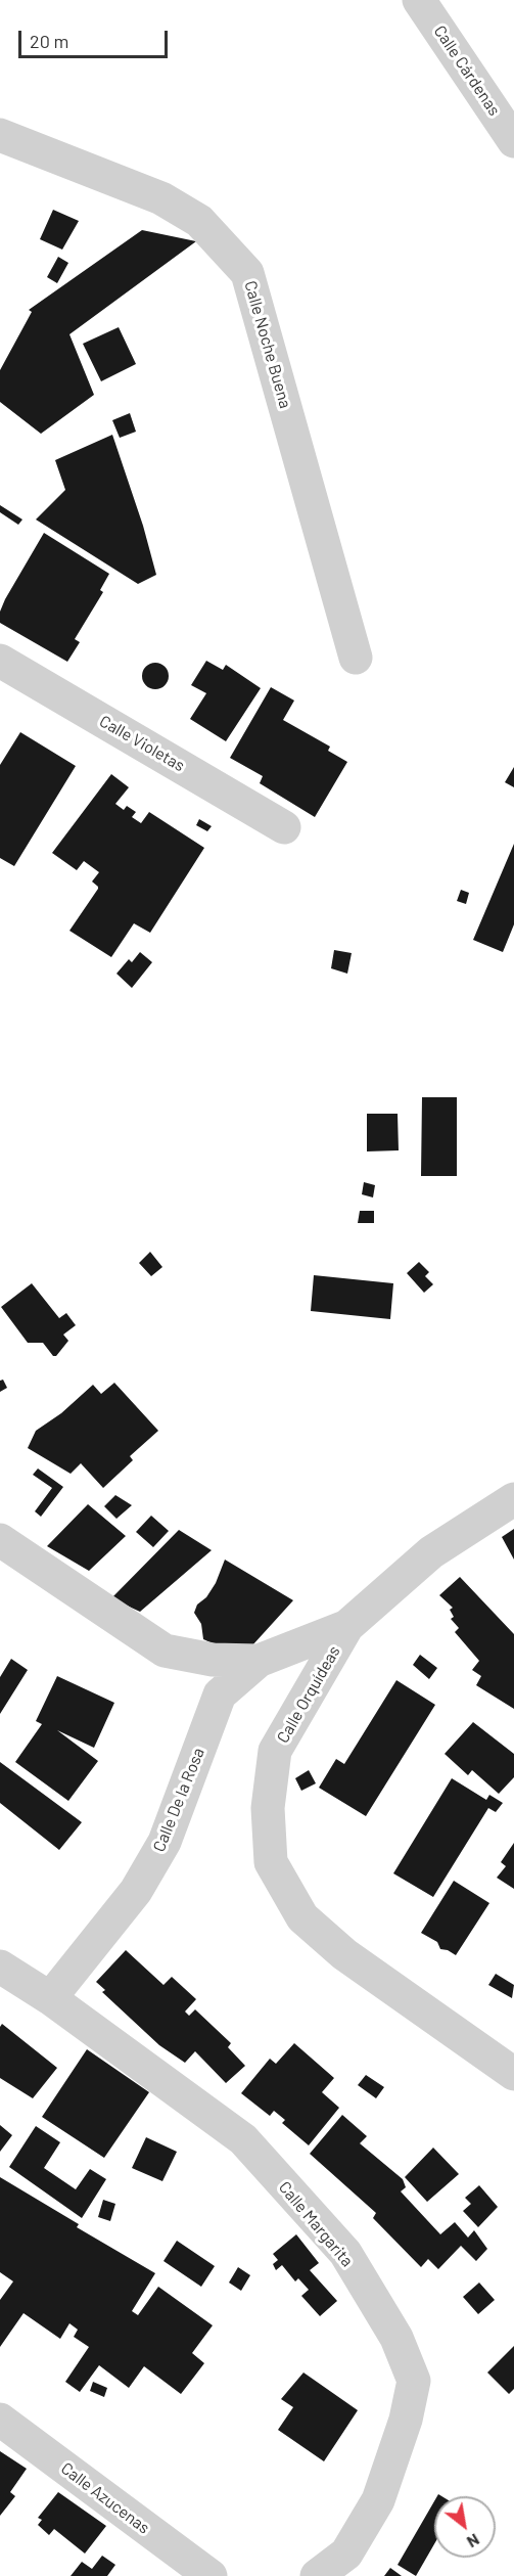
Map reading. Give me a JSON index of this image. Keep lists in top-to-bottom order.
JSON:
{
  "streets": {
    "street": [
      "Calle Cárdenas",
      "Calle Noche Buena",
      "Calle Violetas",
      "Calle Orquídeas",
      "Calle De la Rosa",
      "Calle Margarita",
      "Calle Azucenas"
    ]
  },
  "crossings": [
    ["Calle Orquídeas", "Calle De la Rosa"],
    ["Calle De la Rosa", "Calle Margarita"]
  ],
  "scale_bar": "20 m",
  "north": "bottom right"
}
